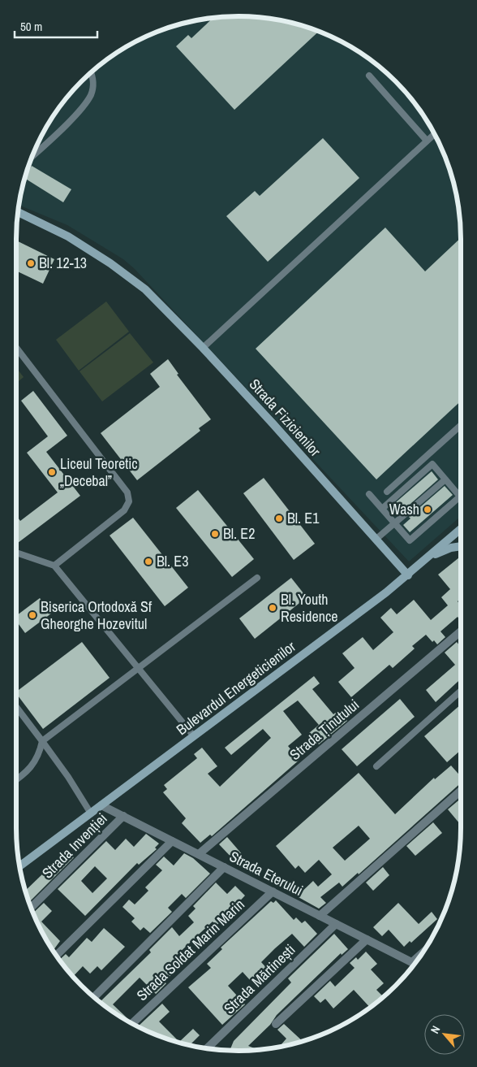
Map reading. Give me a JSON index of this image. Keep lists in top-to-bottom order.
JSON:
{
  "streets": {
    "street": [
      "Strada Fizicienilor",
      "Bulevardul Energeticienilor",
      "Strada Ținutului",
      "Strada Invenției",
      "Strada Eterului",
      "Strada Soldat Marin Marin",
      "Strada Mărtinești"
    ]
  },
  "crossings": [
    ["Strada Fizicienilor", "Bulevardul Energeticienilor"],
    ["Bulevardul Energeticienilor", "Strada Eterului"],
    ["Strada Ținutului", "Strada Eterului"],
    ["Strada Invenției", "Strada Eterului"],
    ["Strada Eterului", "Strada Soldat Marin Marin"],
    ["Strada Eterului", "Strada Mărtinești"]
  ],
  "places": [
    "Bl. 12-13",
    "Liceul Teoretic „Decebal”",
    "Wash",
    "Bl. E1",
    "Bl. E2",
    "Bl. E3",
    "Bl. Youth Residence",
    "Biserica Ortodoxă Sf Gheorghe Hozevitul"
  ],
  "scale_bar": "50 m",
  "north": "top left"
}
